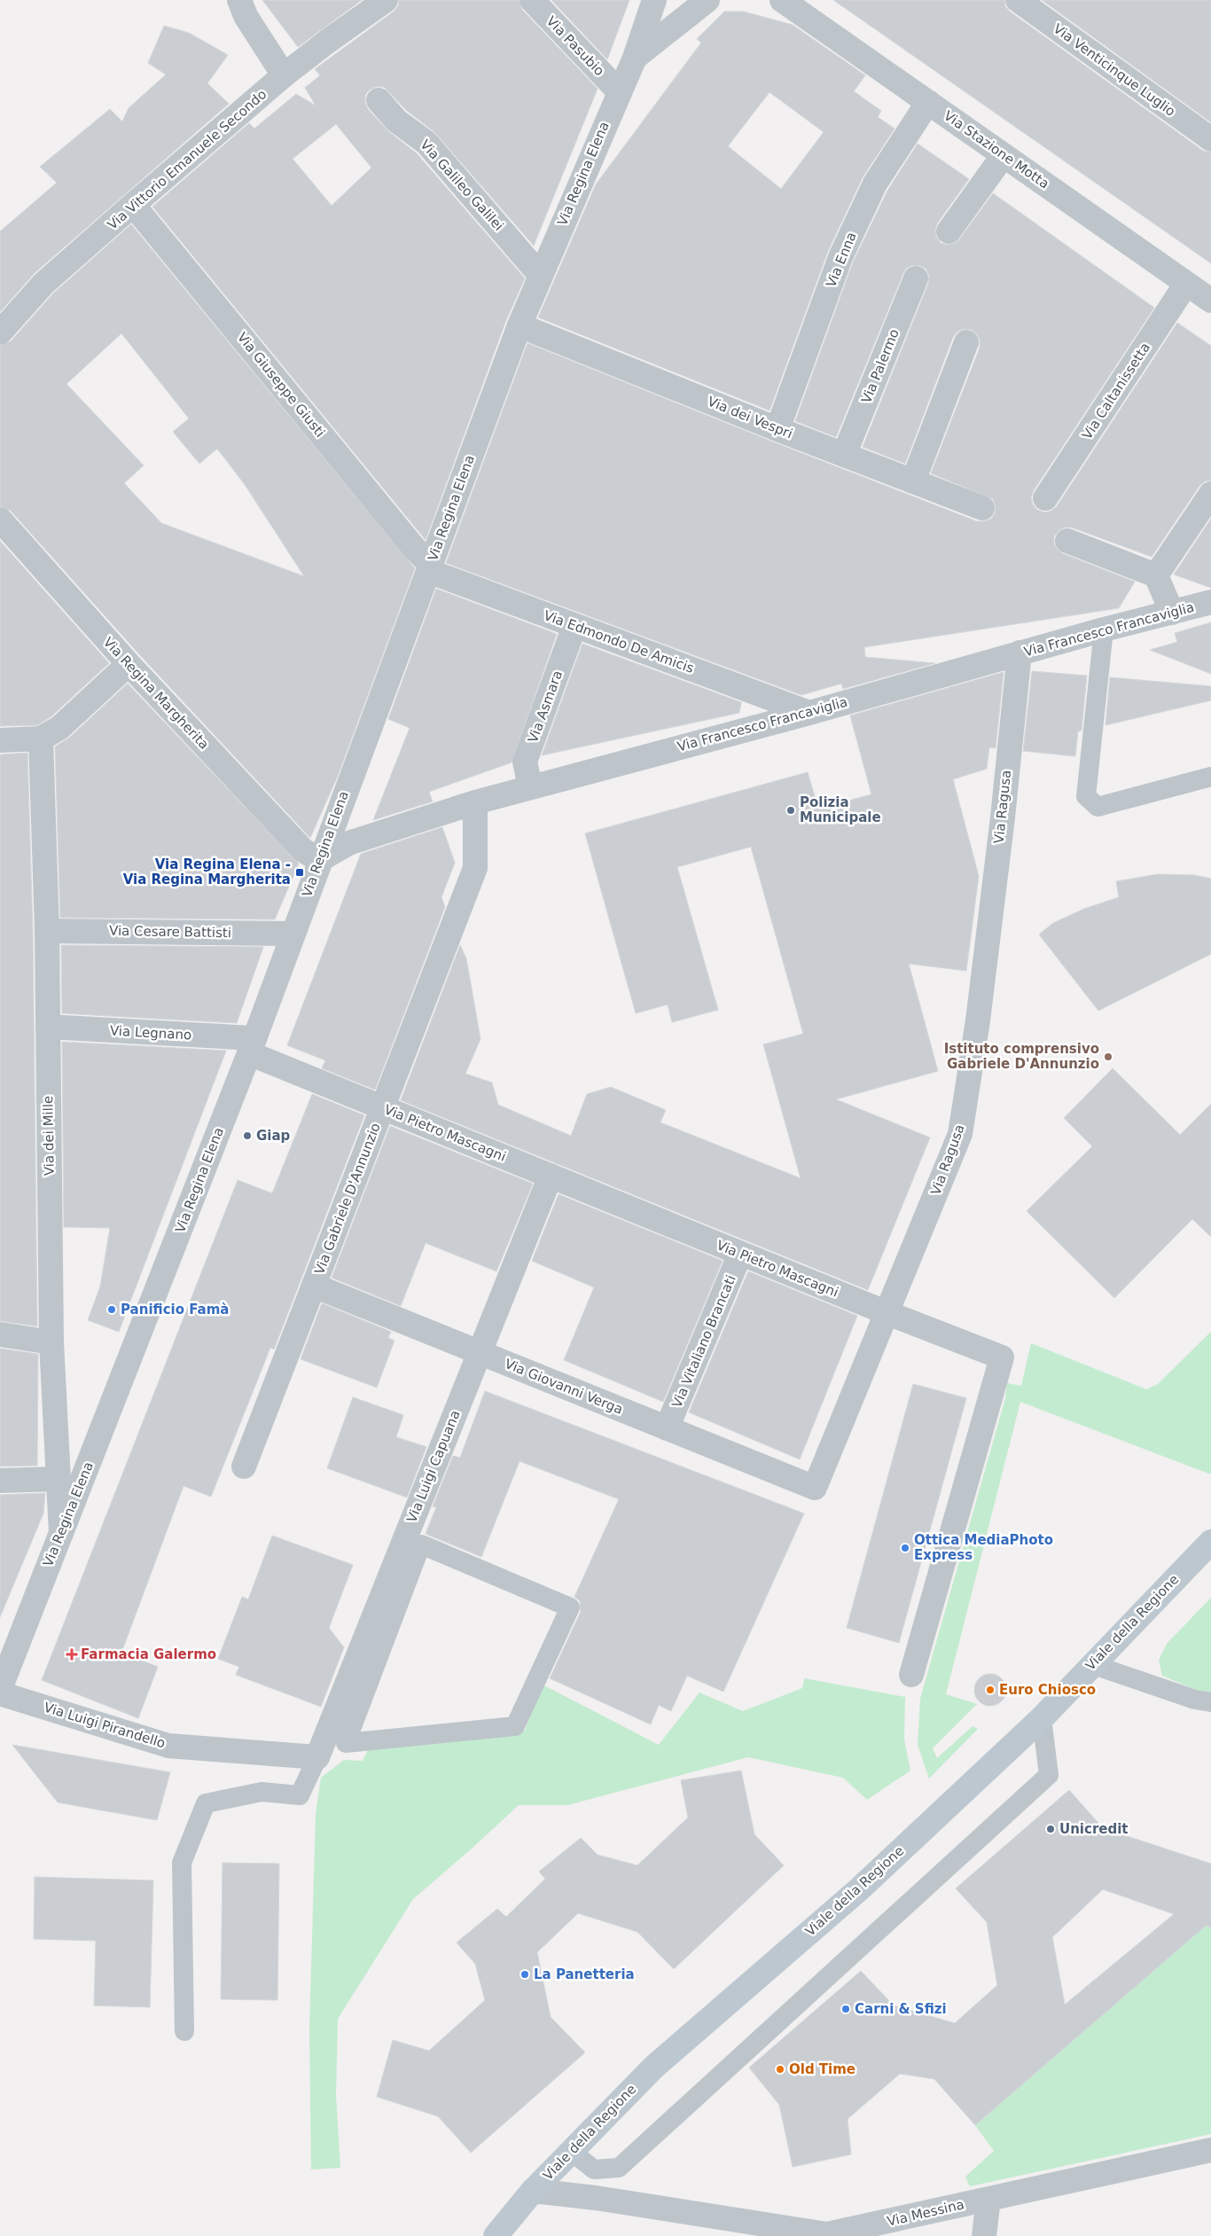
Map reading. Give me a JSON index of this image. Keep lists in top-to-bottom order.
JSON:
{
  "streets": {
    "main road": ["Viale della Regione"],
    "street": [
      "Via Pasubio",
      "Via Venticinque Luglio",
      "Via Stazione Motta",
      "Via Vittorio Emanuele Secondo",
      "Via Regina Elena",
      "Via Galileo Galilei",
      "Via Enna",
      "Via Palermo",
      "Via Giuseppe Giusti",
      "Via Caltanissetta",
      "Via dei Vespri",
      "Via Francesco Francaviglia",
      "Via Edmondo De Amicis",
      "Via Regina Margherita",
      "Via Asmara",
      "Via Ragusa",
      "Via Cesare Battisti",
      "Via Legnano",
      "Via Pietro Mascagni",
      "Via dei Mille",
      "Via Gabriele D'Annunzio",
      "Via Vitaliano Brancati",
      "Via Giovanni Verga",
      "Via Luigi Capuana",
      "Via Luigi Pirandello",
      "Via Messina"
    ]
  },
  "crossings": [
    ["Via Pasubio", "Via Regina Elena"],
    ["Via Stazione Motta", "Via Enna"],
    ["Via Stazione Motta", "Via Caltanissetta"],
    ["Via Vittorio Emanuele Secondo", "Via Giuseppe Giusti"],
    ["Via Regina Elena", "Via Galileo Galilei"],
    ["Via Regina Elena", "Via Giuseppe Giusti"],
    ["Via Regina Elena", "Via dei Vespri"],
    ["Via Regina Elena", "Via Francesco Francaviglia"],
    ["Via Regina Elena", "Via Edmondo De Amicis"],
    ["Via Regina Elena", "Via Regina Margherita"],
    ["Via Regina Elena", "Via Cesare Battisti"],
    ["Via Regina Elena", "Via Legnano"],
    ["Via Regina Elena", "Via Pietro Mascagni"],
    ["Via Regina Elena", "Via dei Mille"],
    ["Via Enna", "Via dei Vespri"],
    ["Via Palermo", "Via dei Vespri"],
    ["Via Giuseppe Giusti", "Via Edmondo De Amicis"],
    ["Via Francesco Francaviglia", "Via Edmondo De Amicis"],
    ["Via Francesco Francaviglia", "Via Regina Margherita"],
    ["Via Francesco Francaviglia", "Via Asmara"],
    ["Via Francesco Francaviglia", "Via Ragusa"],
    ["Via Francesco Francaviglia", "Via Gabriele D'Annunzio"],
    ["Via Edmondo De Amicis", "Via Asmara"],
    ["Via Ragusa", "Via Pietro Mascagni"],
    ["Via Ragusa", "Via Giovanni Verga"],
    ["Via Cesare Battisti", "Via dei Mille"],
    ["Via Legnano", "Via Pietro Mascagni"],
    ["Via Legnano", "Via dei Mille"],
    ["Via Pietro Mascagni", "Via Gabriele D'Annunzio"],
    ["Via Pietro Mascagni", "Via Vitaliano Brancati"],
    ["Via Pietro Mascagni", "Via Luigi Capuana"],
    ["Via Gabriele D'Annunzio", "Via Giovanni Verga"],
    ["Via Vitaliano Brancati", "Via Giovanni Verga"],
    ["Via Giovanni Verga", "Via Luigi Capuana"],
    ["Via Luigi Capuana", "Via Luigi Pirandello"],
    ["Viale della Regione", "Via Messina"]
  ],
  "places": {
    "other": [
      "Polizia Municipale",
      "Istituto comprensivo Gabriele D'Annunzio",
      "Giap",
      "Panificio Famà",
      "Ottica MediaPhoto Express",
      "Euro Chiosco",
      "Unicredit",
      "La Panetteria",
      "Carni & Sfizi",
      "Old Time"
    ],
    "transit": ["Via Regina Elena - Via Regina Margherita"],
    "health": ["Farmacia Galermo"]
  }
}
